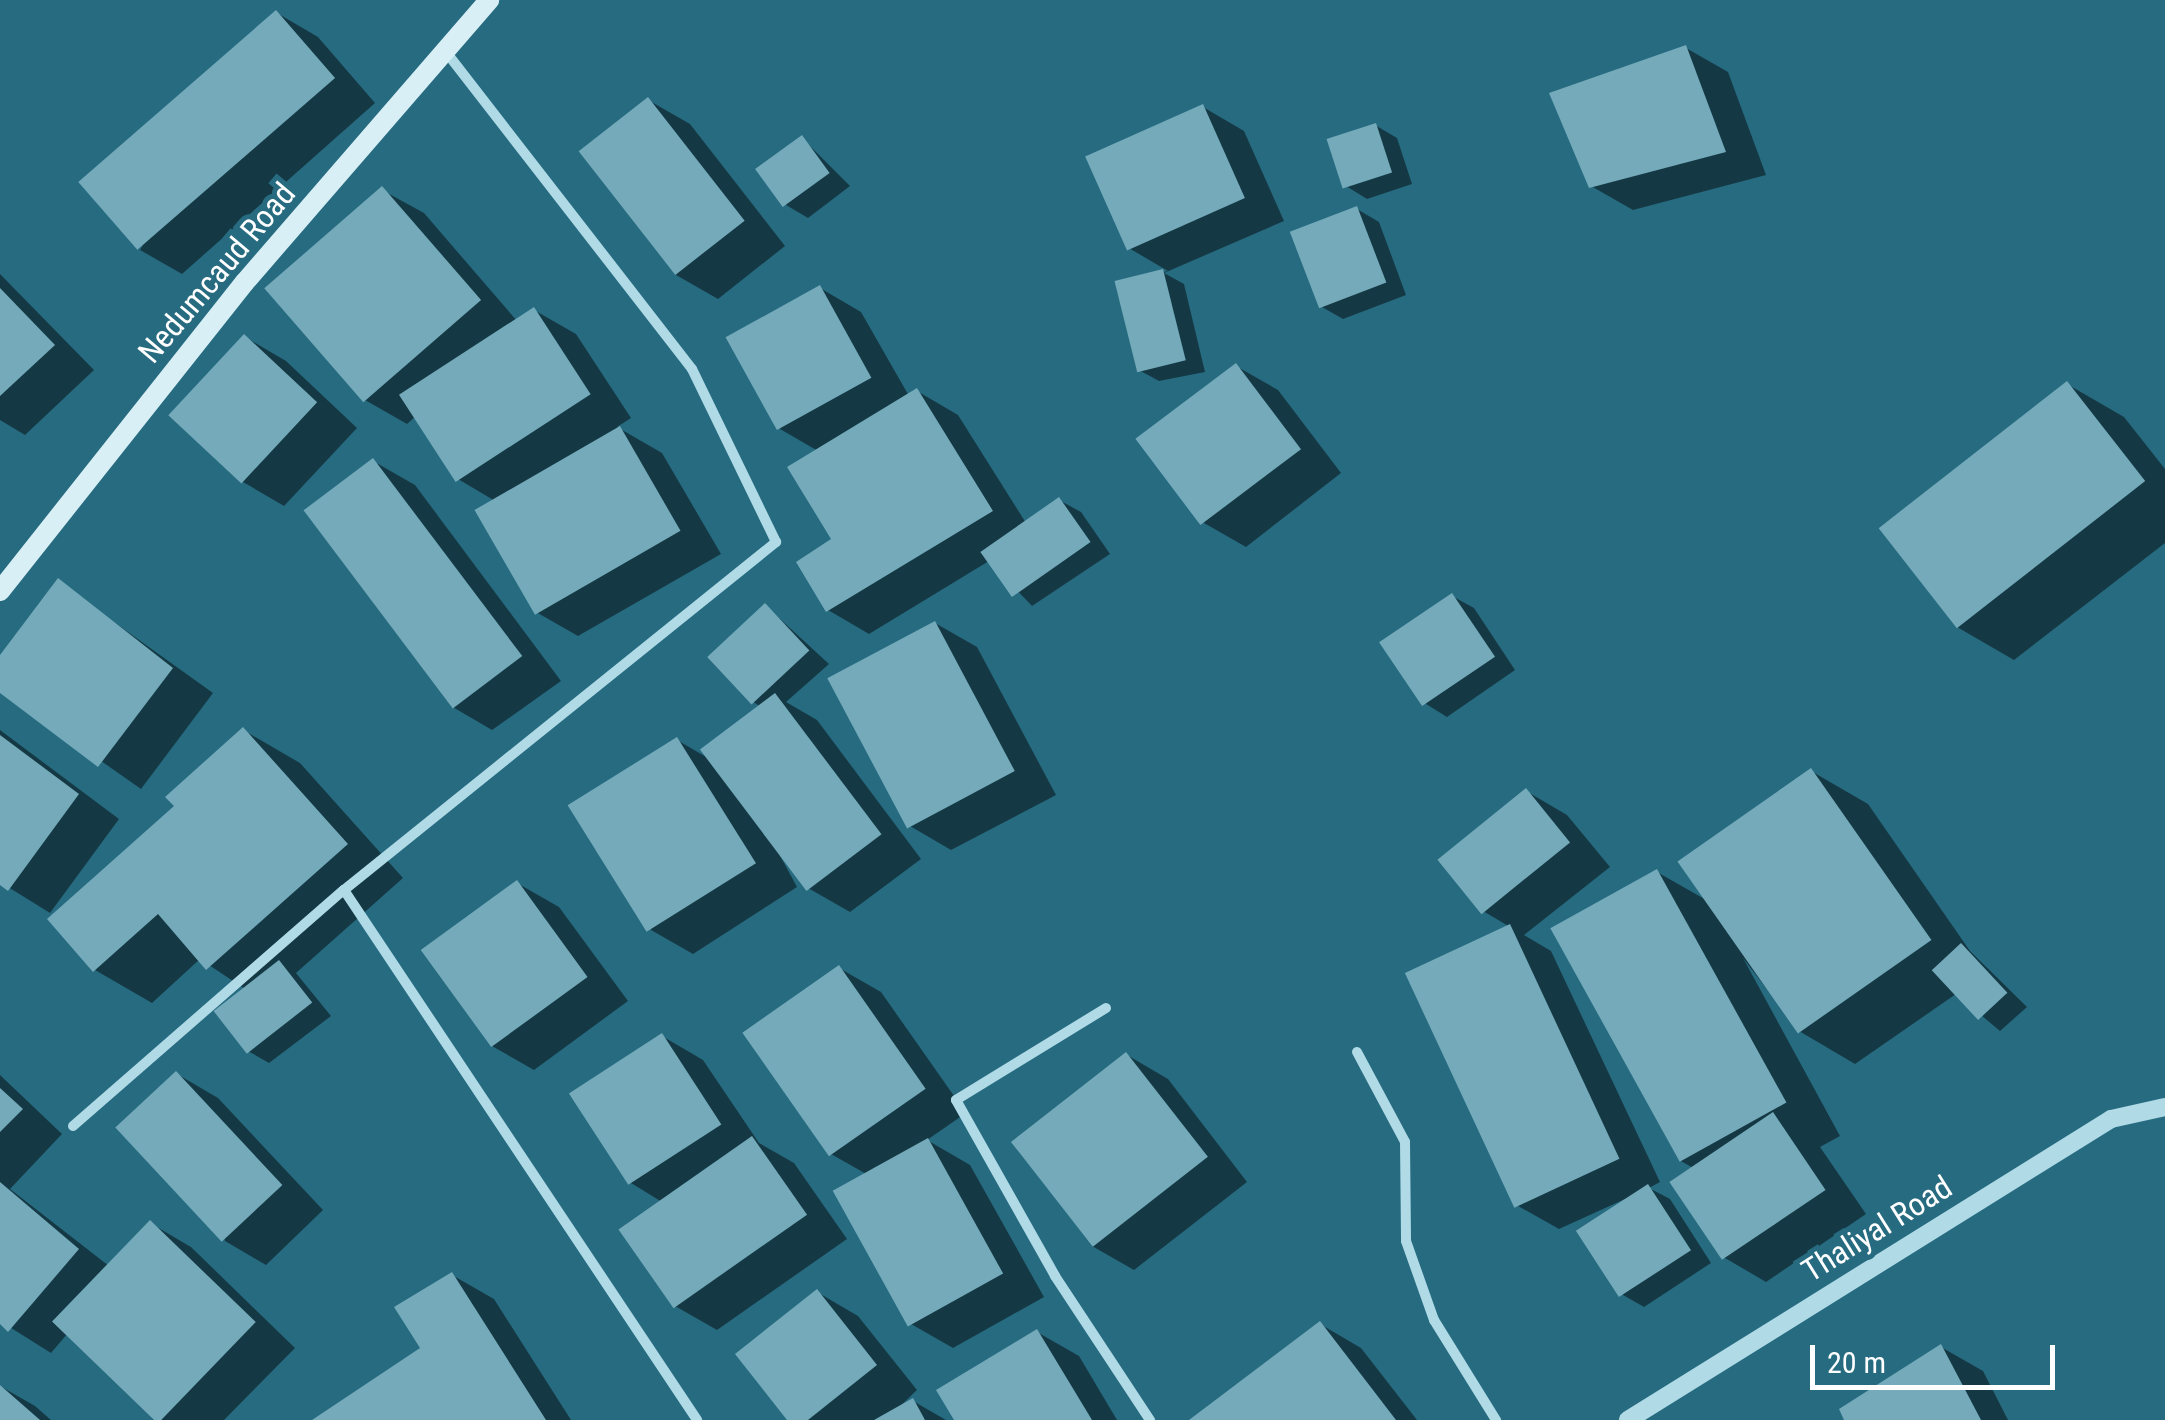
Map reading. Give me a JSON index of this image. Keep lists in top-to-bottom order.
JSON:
{
  "streets": {
    "main road": ["Nedumcaud Road"],
    "street": ["Thaliyal Road"]
  },
  "scale_bar": "20 m"
}
